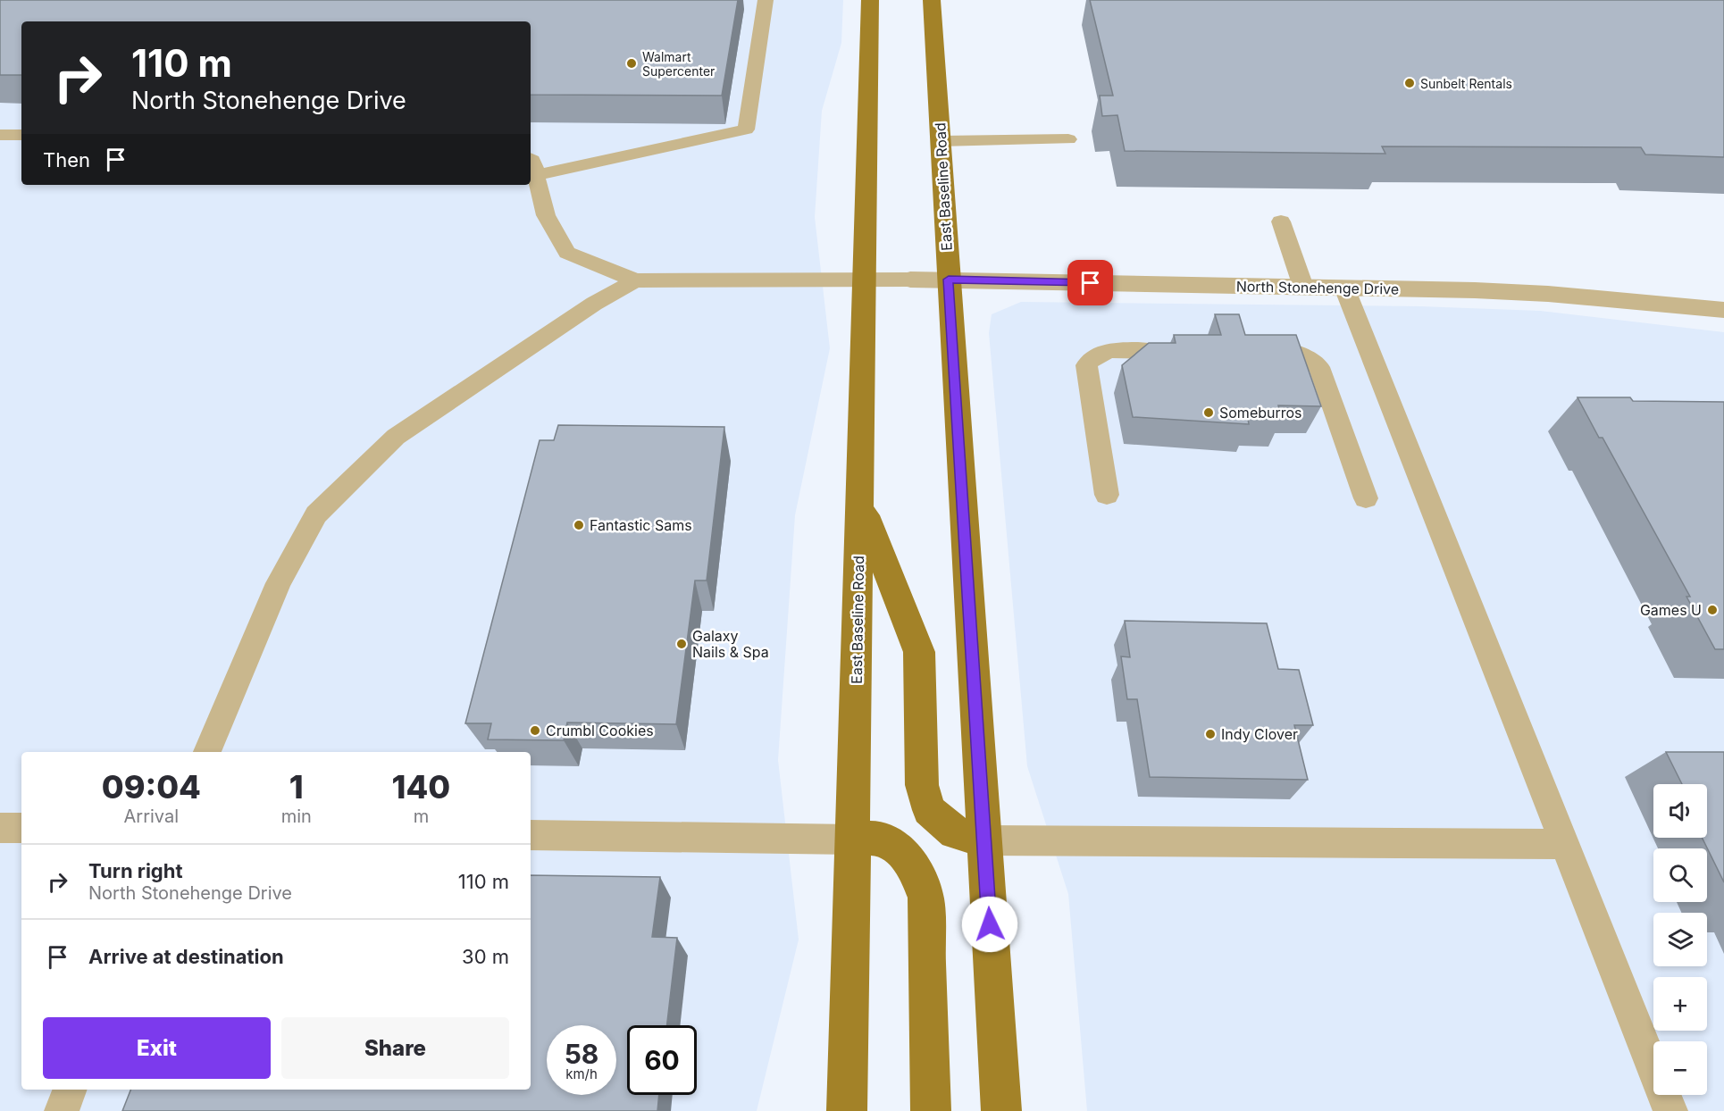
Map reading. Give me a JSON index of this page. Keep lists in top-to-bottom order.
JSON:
{
  "streets": {
    "main road": ["East Baseline Road"],
    "street": ["North Stonehenge Drive"]
  },
  "crossings": [
    ["East Baseline Road", "North Stonehenge Drive"]
  ],
  "places": [
    "Walmart Supercenter",
    "Sunbelt Rentals",
    "Someburros",
    "Fantastic Sams",
    "Games U",
    "Galaxy Nails & Spa",
    "Crumbl Cookies",
    "Indy Clover"
  ],
  "page": {
    "turn": ["110 m", "North Stonehenge Drive"],
    "then": "Then",
    "eta": [
      "09:04",
      "Arrival",
      "1",
      "min",
      "140",
      "m"
    ],
    "map_buttons": ["+", "−"],
    "list": [
      {
        "name": "Turn right",
        "note": "North Stonehenge Drive",
        "value": "110 m"
      },
      {
        "name": "Arrive at destination",
        "value": "30 m"
      }
    ],
    "buttons": ["Exit", "Share"],
    "speed": "58 km/h",
    "limit": "60"
  }
}
